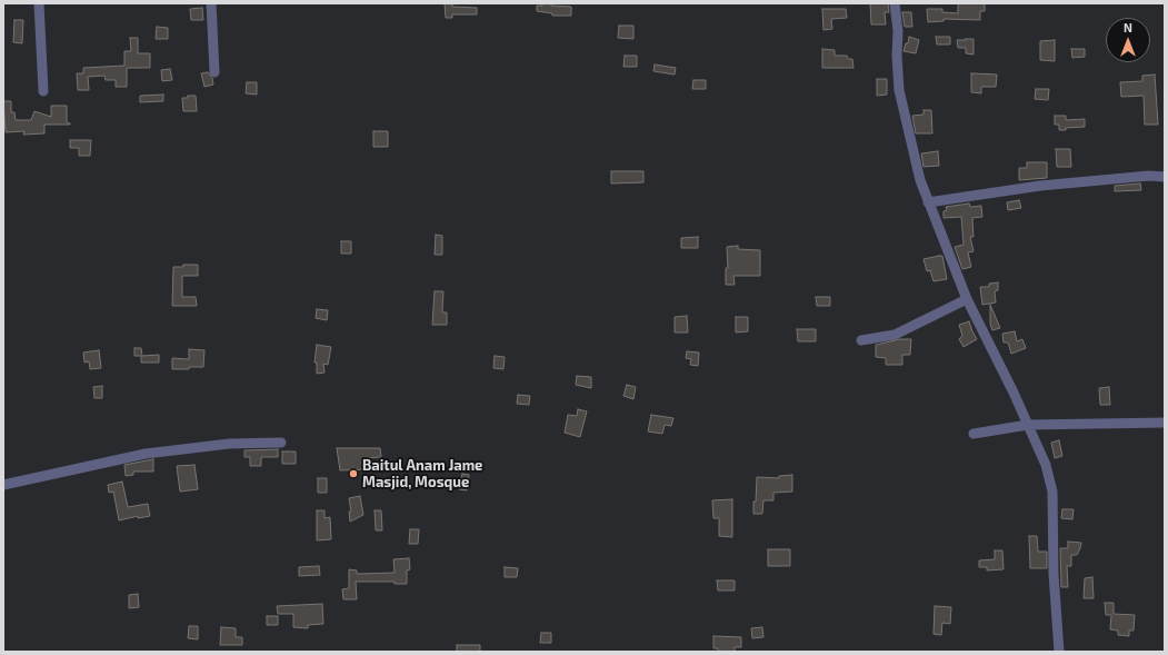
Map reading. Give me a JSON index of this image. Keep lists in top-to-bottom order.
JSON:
{
  "places": ["Baitul Anam Jame Masjid, Mosque"],
  "north": "top"
}
